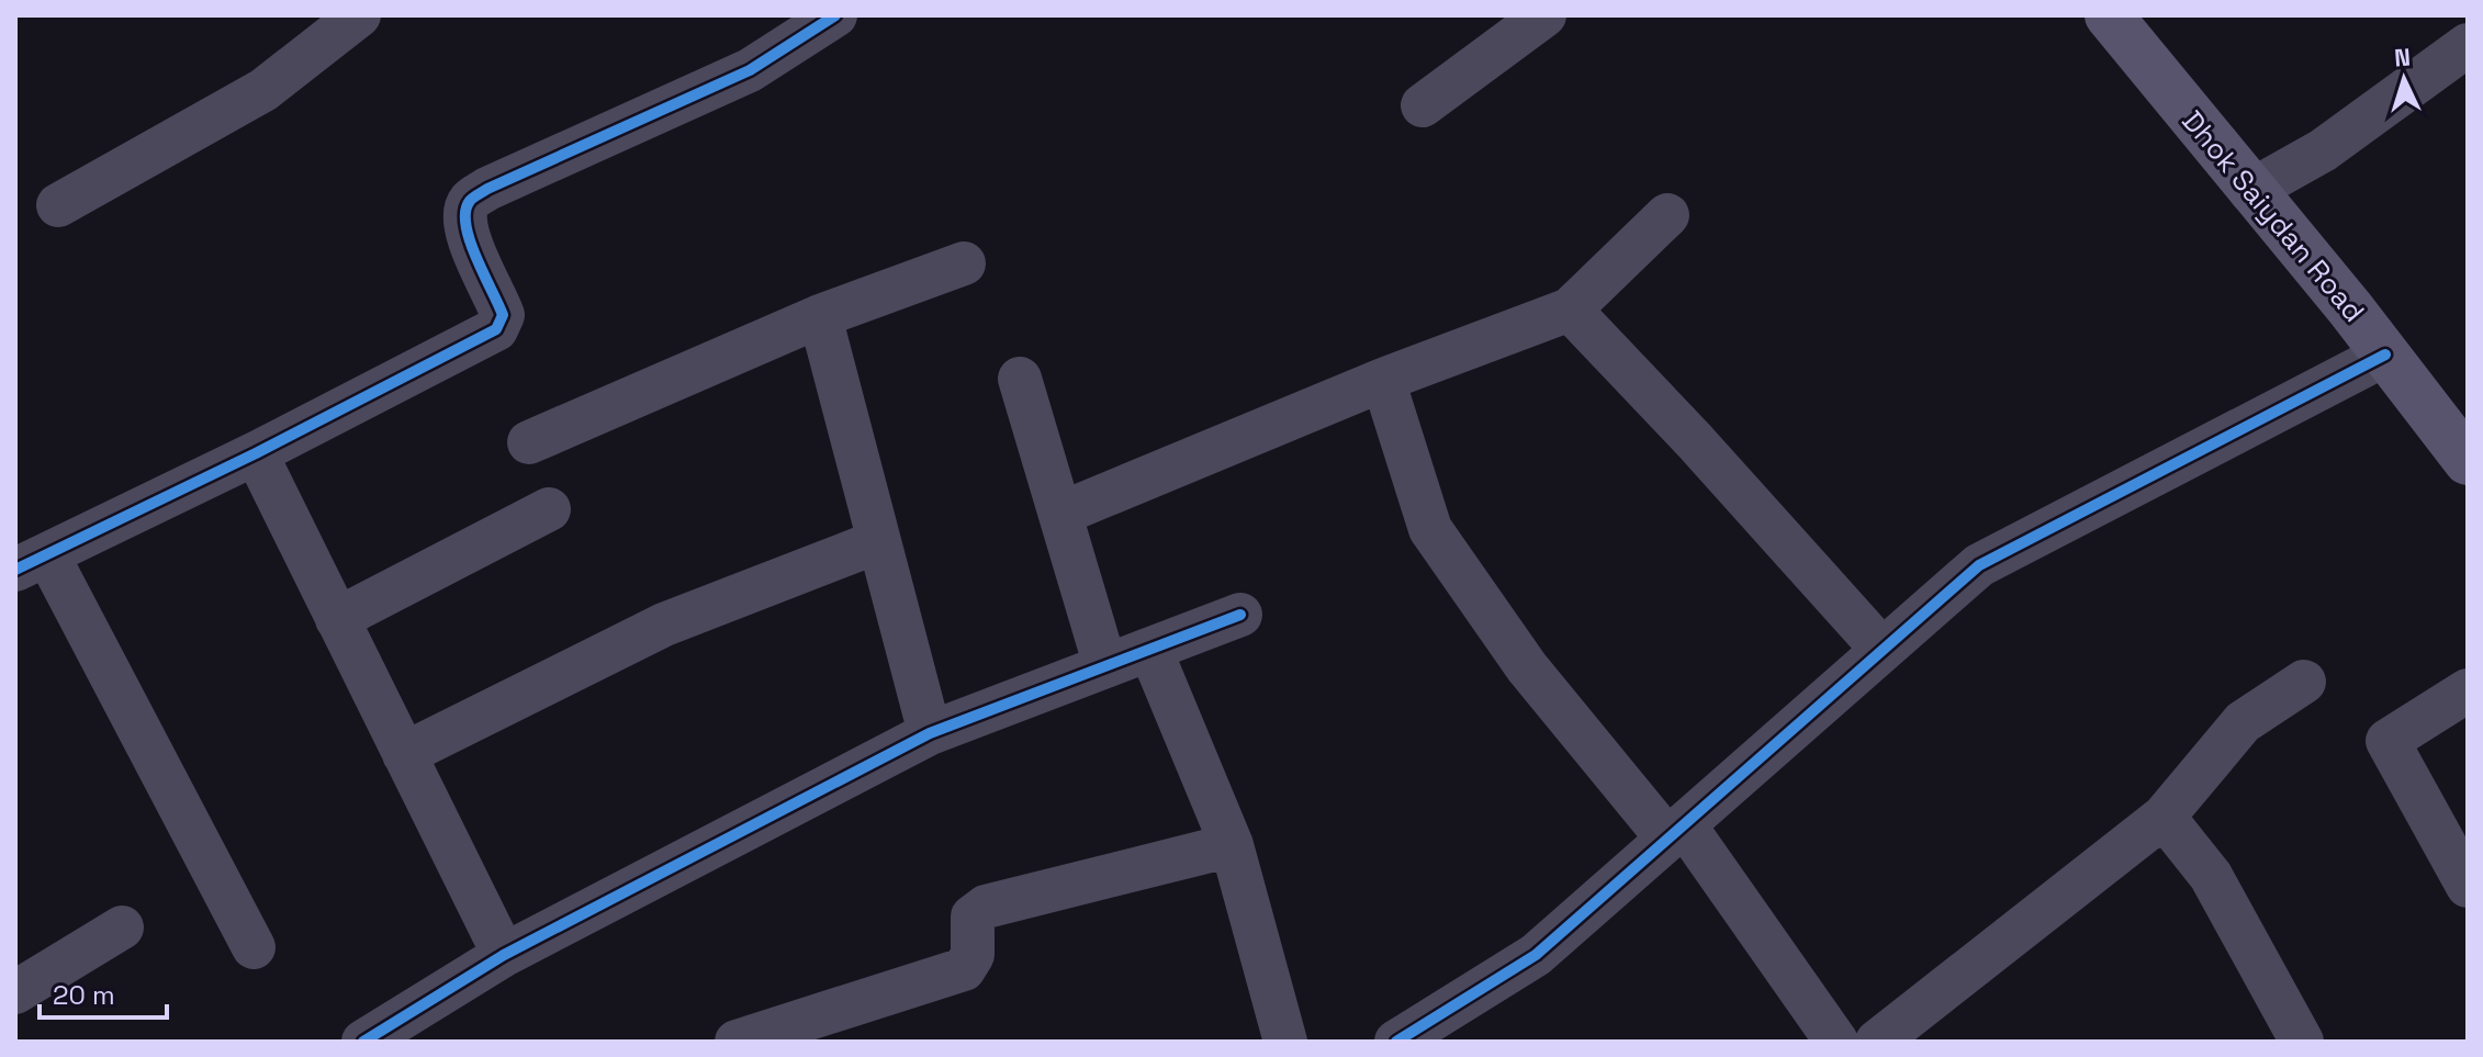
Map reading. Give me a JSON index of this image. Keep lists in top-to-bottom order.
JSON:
{
  "streets": {
    "main road": ["Dhok Saiydan Road"]
  },
  "scale_bar": "20 m",
  "north": "top"
}
